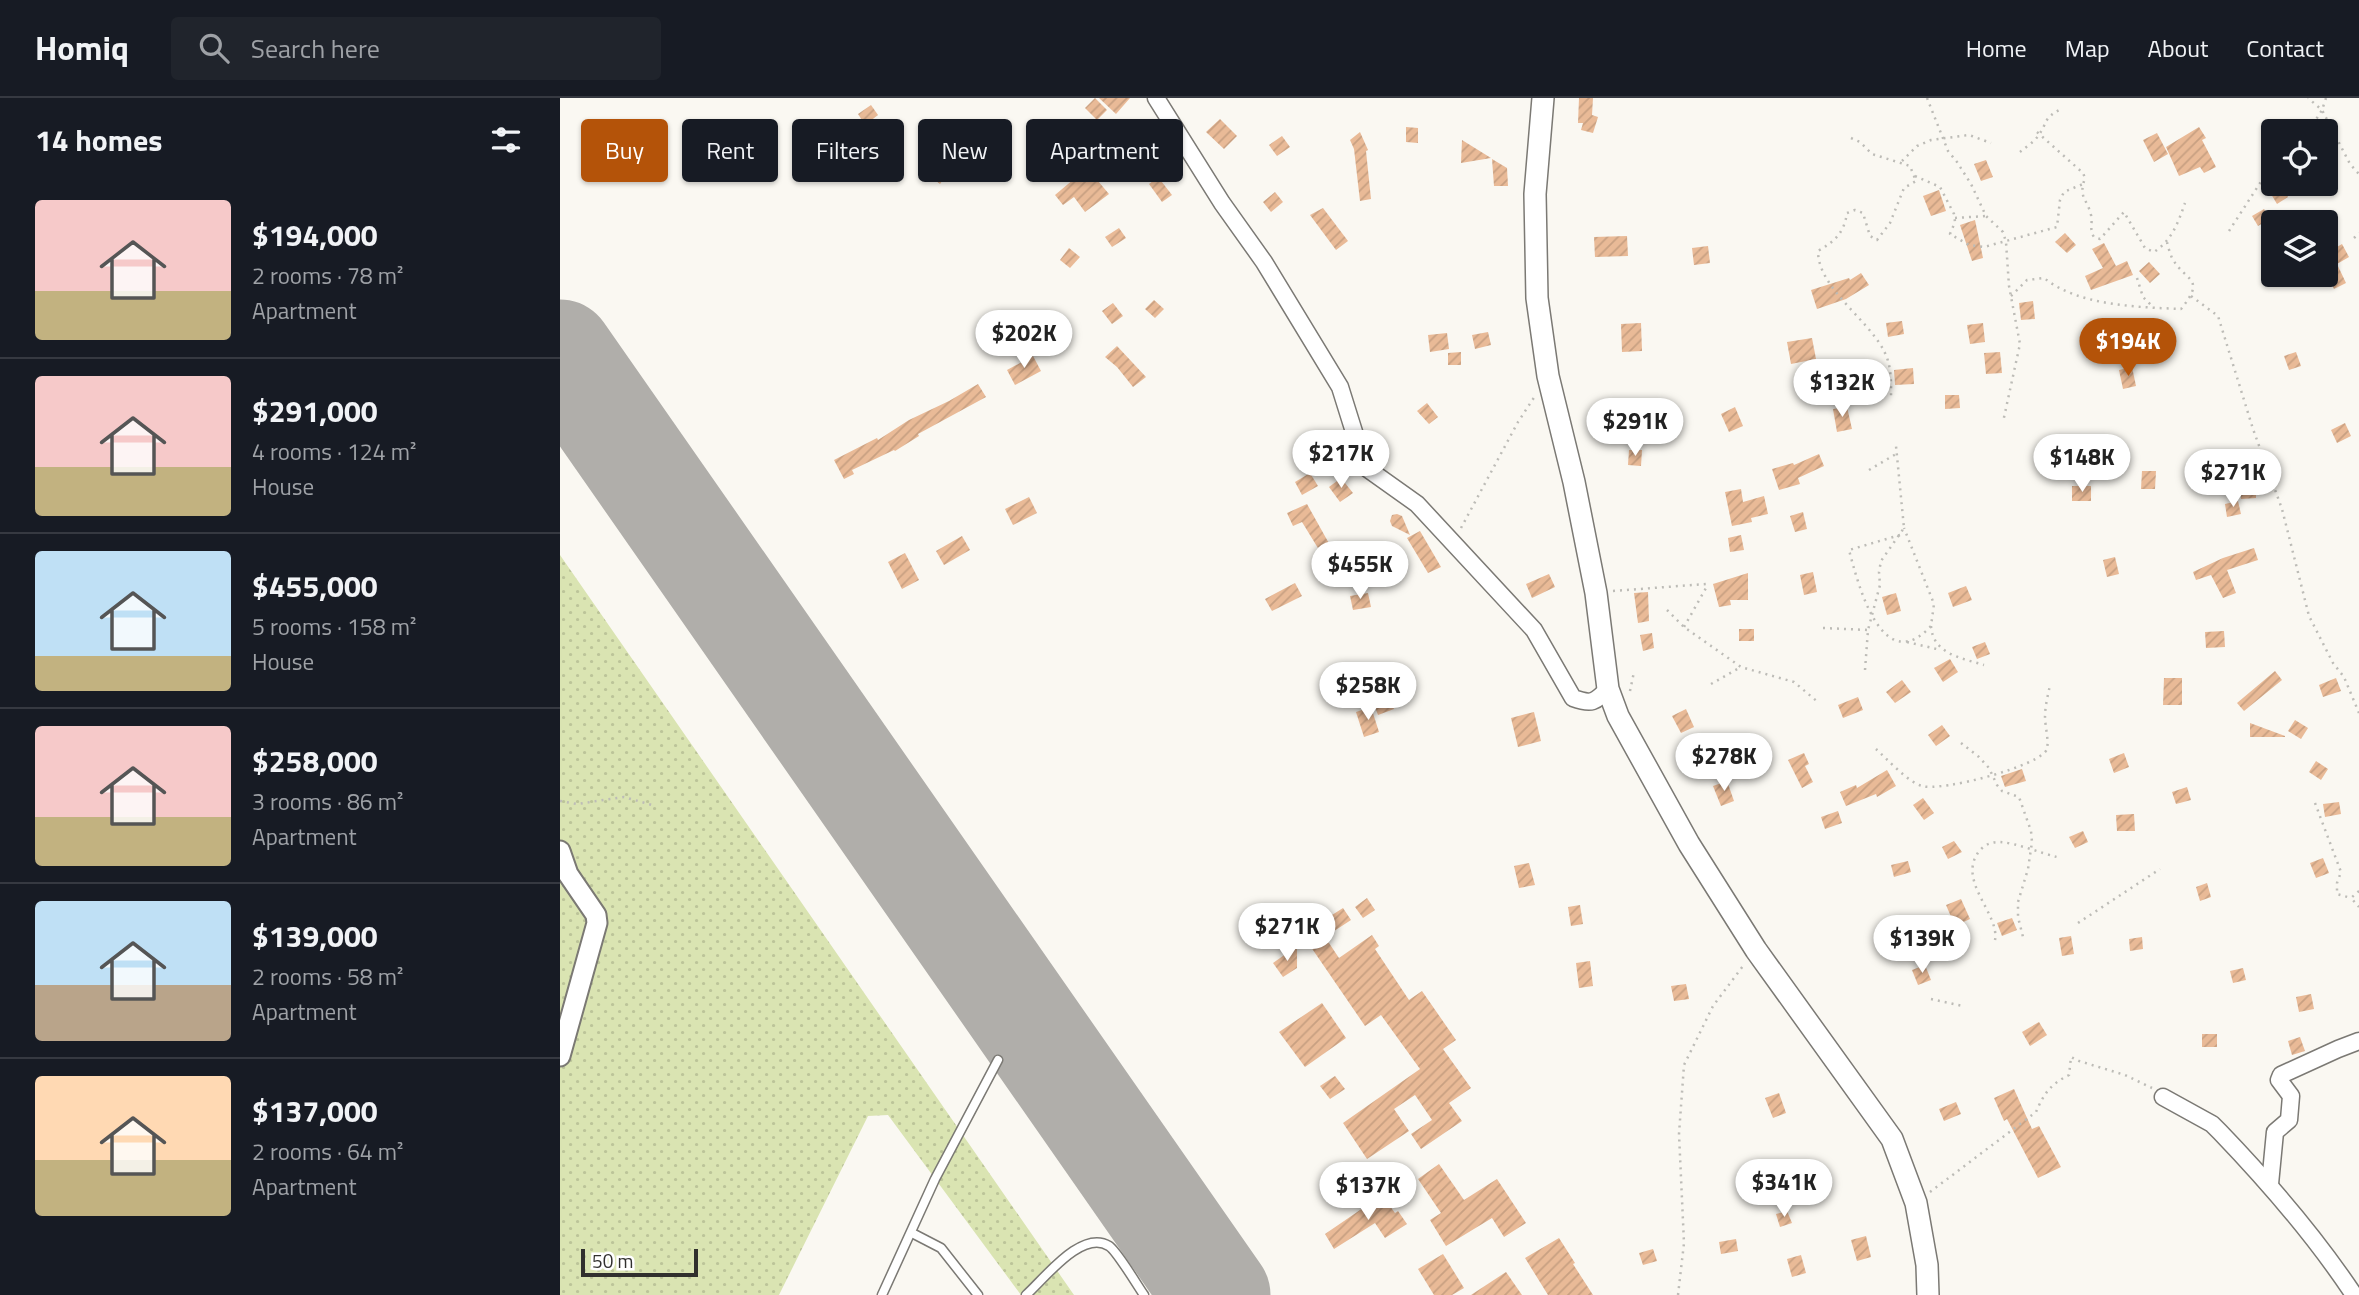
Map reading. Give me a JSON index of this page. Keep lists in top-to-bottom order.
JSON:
{
  "scale_bar": "50 m",
  "page": {
    "header": "Homiq",
    "search": "Search here",
    "nav": [
      "Home",
      "Map",
      "About",
      "Contact"
    ],
    "heading": "14 homes",
    "chip": [
      "Buy",
      "Rent",
      "Filters",
      "New",
      "Apartment"
    ],
    "list": [
      {
        "name": "$194,000",
        "note": "2 rooms · 78 m² · Apartment"
      },
      {
        "name": "$291,000",
        "note": "4 rooms · 124 m² · House"
      },
      {
        "name": "$455,000",
        "note": "5 rooms · 158 m² · House"
      },
      {
        "name": "$258,000",
        "note": "3 rooms · 86 m² · Apartment"
      },
      {
        "name": "$139,000",
        "note": "2 rooms · 58 m² · Apartment"
      },
      {
        "name": "$137,000",
        "note": "2 rooms · 64 m² · Apartment"
      }
    ],
    "price": [
      "$202K",
      "$194K",
      "$132K",
      "$291K",
      "$217K",
      "$148K",
      "$271K",
      "$455K",
      "$258K",
      "$278K",
      "$271K",
      "$139K",
      "$341K",
      "$137K"
    ],
    "scale": "50 m"
  }
}
